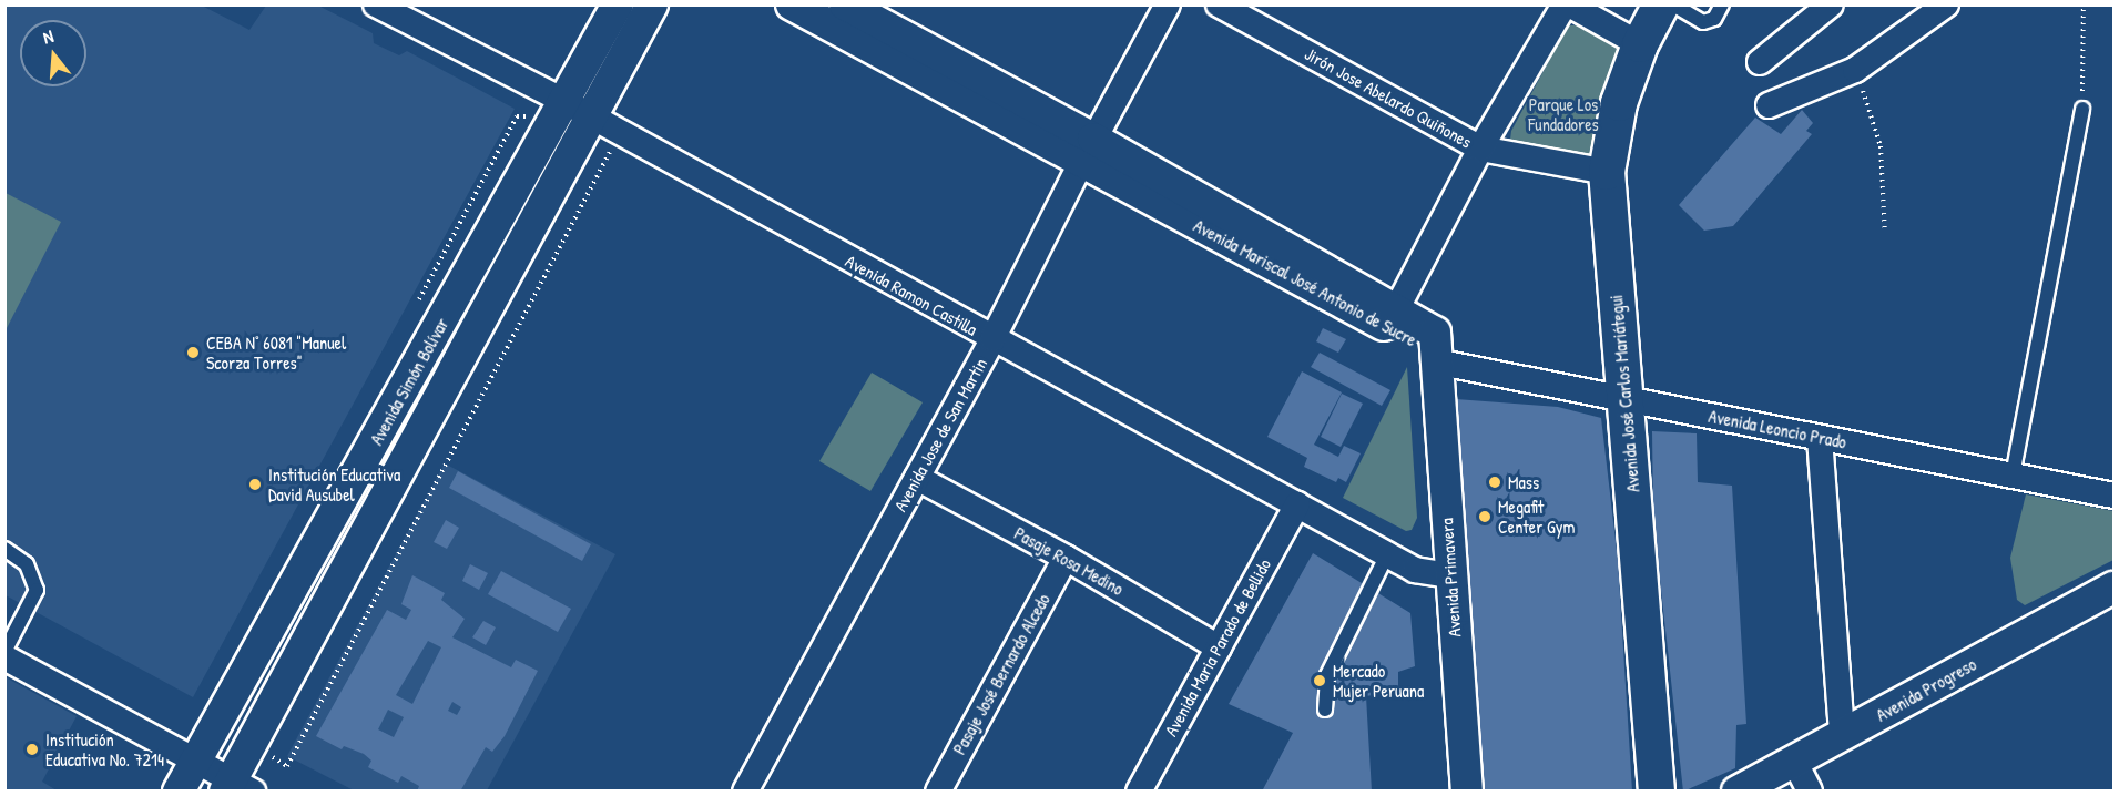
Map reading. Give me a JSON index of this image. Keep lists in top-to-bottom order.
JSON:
{
  "streets": {
    "main road": ["Avenida José Carlos Mariátegui"],
    "street": [
      "Jirón Jose Abelardo Quiñones",
      "Avenida Mariscal José Antonio de Sucre",
      "Avenida Ramon Castilla",
      "Avenida Simón Bolívar",
      "Avenida Leoncio Prado",
      "Avenida Jose de San Martin",
      "Pasaje Rosa Medino",
      "Avenida Primavera",
      "Avenida Maria Parado de Bellido",
      "Pasaje José Bernardo Alcedo",
      "Avenida Progreso"
    ]
  },
  "crossings": [
    ["Jirón Jose Abelardo Quiñones", "Avenida José Carlos Mariátegui"],
    ["Avenida Mariscal José Antonio de Sucre", "Avenida Leoncio Prado"],
    ["Avenida Mariscal José Antonio de Sucre", "Avenida Jose de San Martin"],
    ["Avenida Mariscal José Antonio de Sucre", "Avenida Primavera"],
    ["Avenida Ramon Castilla", "Avenida Simón Bolívar"],
    ["Avenida Ramon Castilla", "Avenida Jose de San Martin"],
    ["Avenida Ramon Castilla", "Avenida Primavera"],
    ["Avenida Ramon Castilla", "Avenida Maria Parado de Bellido"],
    ["Avenida José Carlos Mariátegui", "Avenida Leoncio Prado"],
    ["Avenida Leoncio Prado", "Avenida Primavera"],
    ["Avenida Jose de San Martin", "Pasaje Rosa Medino"],
    ["Pasaje Rosa Medino", "Avenida Maria Parado de Bellido"],
    ["Pasaje Rosa Medino", "Pasaje José Bernardo Alcedo"]
  ],
  "parks": ["Parque Los Fundadores"],
  "places": [
    "CEBA N° 6081 \"Manuel Scorza Torres\"",
    "Mass",
    "Institución Educativa David Ausubel",
    "Megafit Center Gym",
    "Mercado Mujer Peruana",
    "Institución Educativa No. 7214"
  ],
  "north": "top"
}
